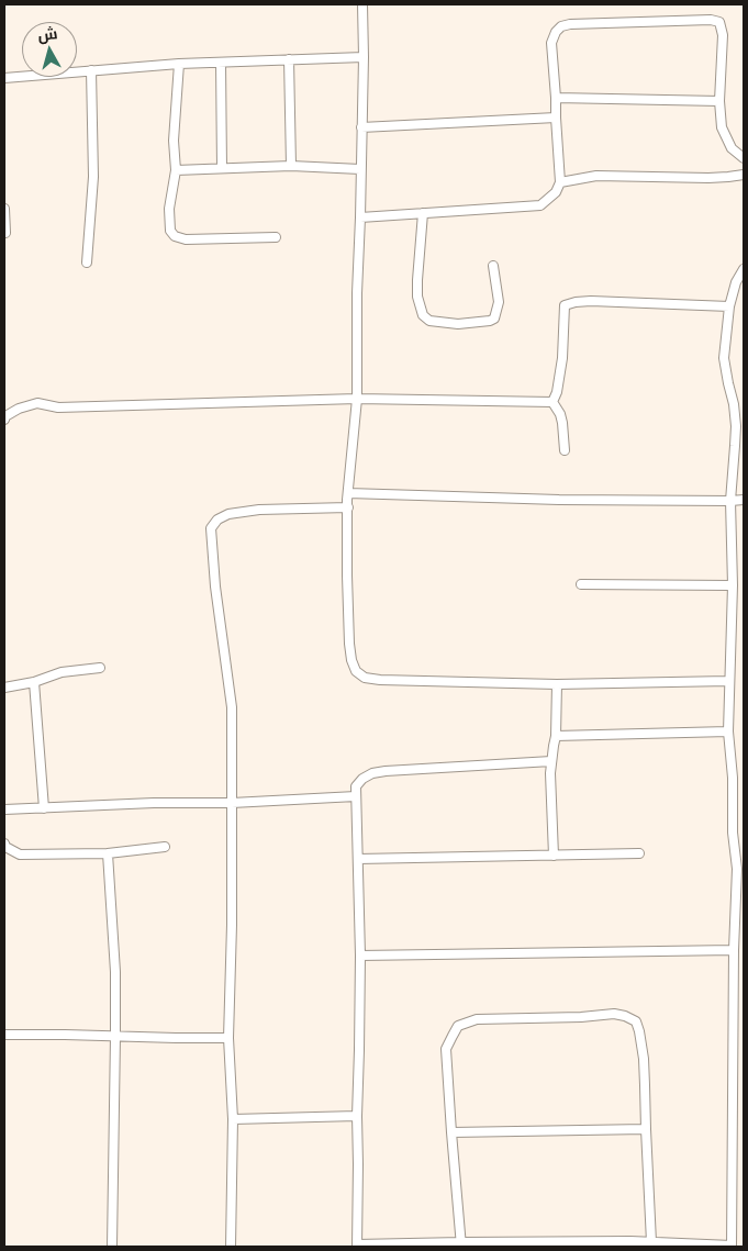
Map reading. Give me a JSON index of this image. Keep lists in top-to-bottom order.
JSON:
{
  "north": "top"
}
